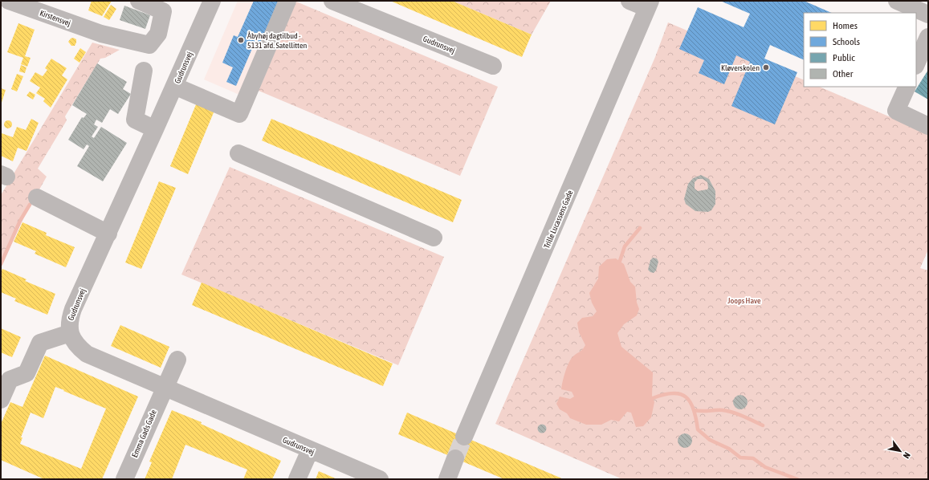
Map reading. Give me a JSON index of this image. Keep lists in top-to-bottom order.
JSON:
{
  "streets": {
    "street": [
      "Kirstensvej",
      "Gudrunsvej",
      "Trille Lucassens Gade",
      "Emma Gads Gade"
    ]
  },
  "crossings": [
    ["Gudrunsvej", "Emma Gads Gade"]
  ],
  "parks": ["Joops Have"],
  "places": ["Åbyhøj dagtilbud - 5131 afd. Satellitten", "Kløverskolen"],
  "legend": [
    "Homes",
    "Schools",
    "Public",
    "Other"
  ],
  "north": "bottom right"
}
